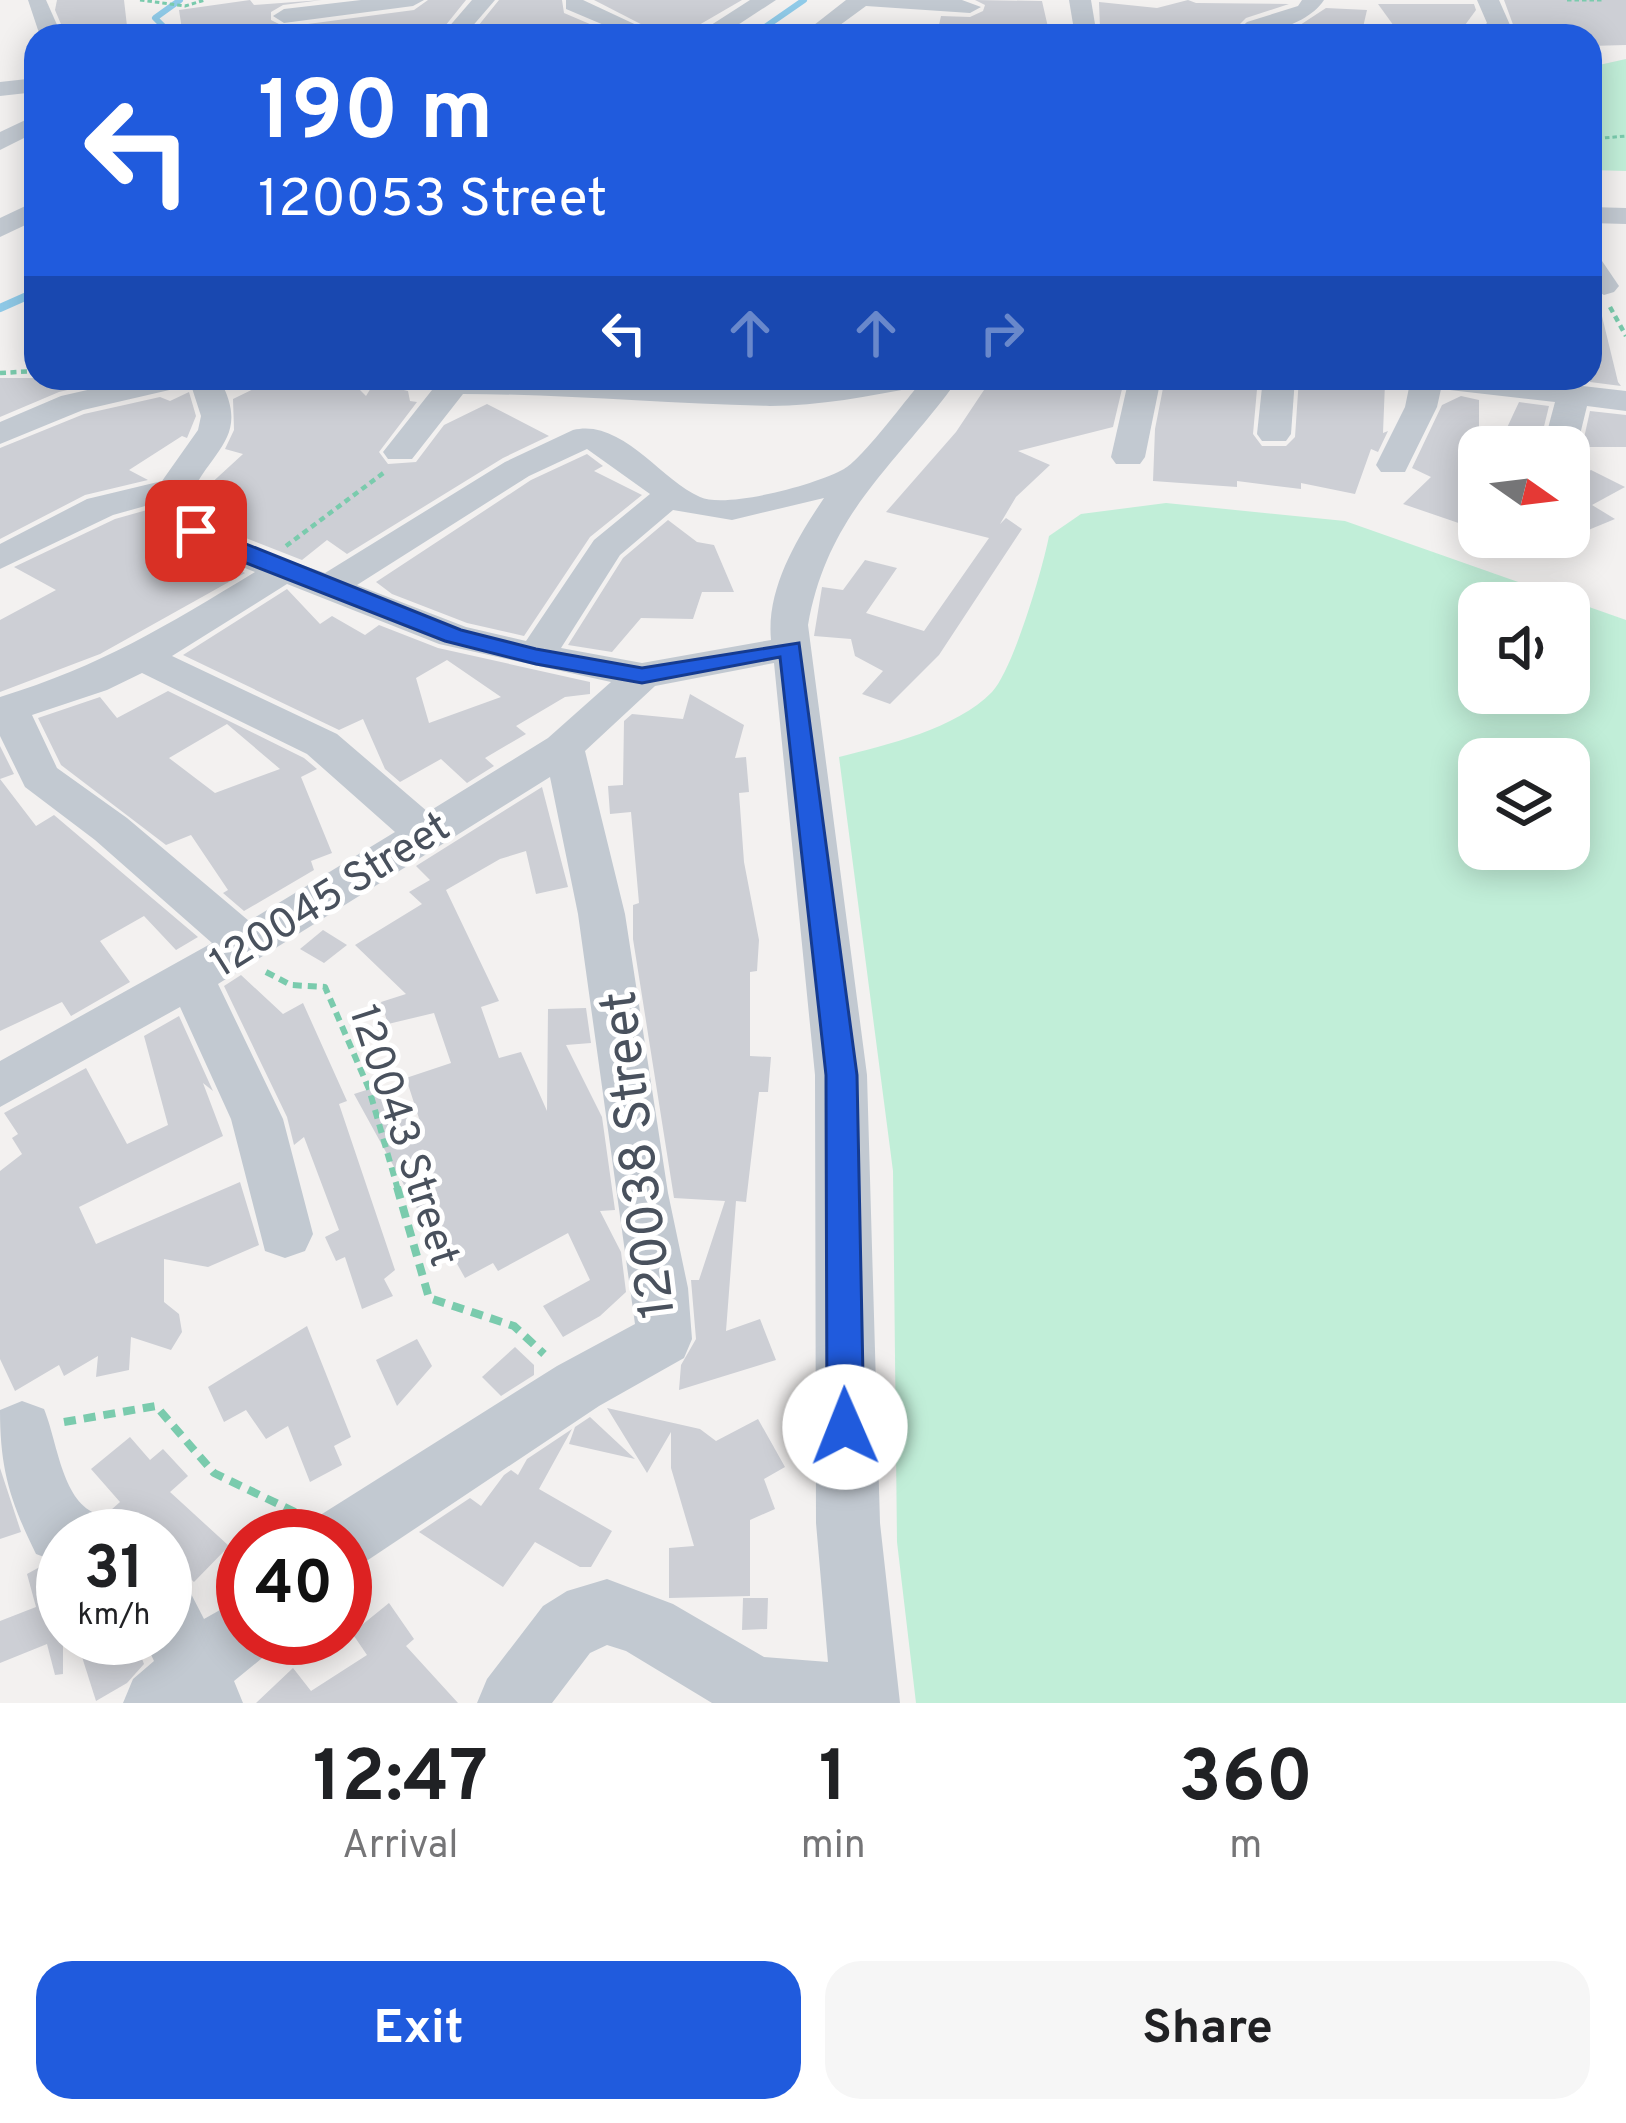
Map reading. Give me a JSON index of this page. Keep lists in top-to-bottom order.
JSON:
{
  "streets": {
    "street": ["120045 Street", "120038 Street"],
    "path": ["120043 Street"]
  },
  "crossings": [
    ["120045 Street", "120043 Street"],
    ["120045 Street", "120038 Street"],
    ["120043 Street", "120038 Street"]
  ],
  "north": "right",
  "page": {
    "turn": ["190 m", "120053 Street"],
    "speed": "31 km/h",
    "limit": "40",
    "eta": [
      "12:47",
      "Arrival",
      "1",
      "min",
      "360",
      "m"
    ],
    "buttons": ["Exit", "Share"]
  }
}
